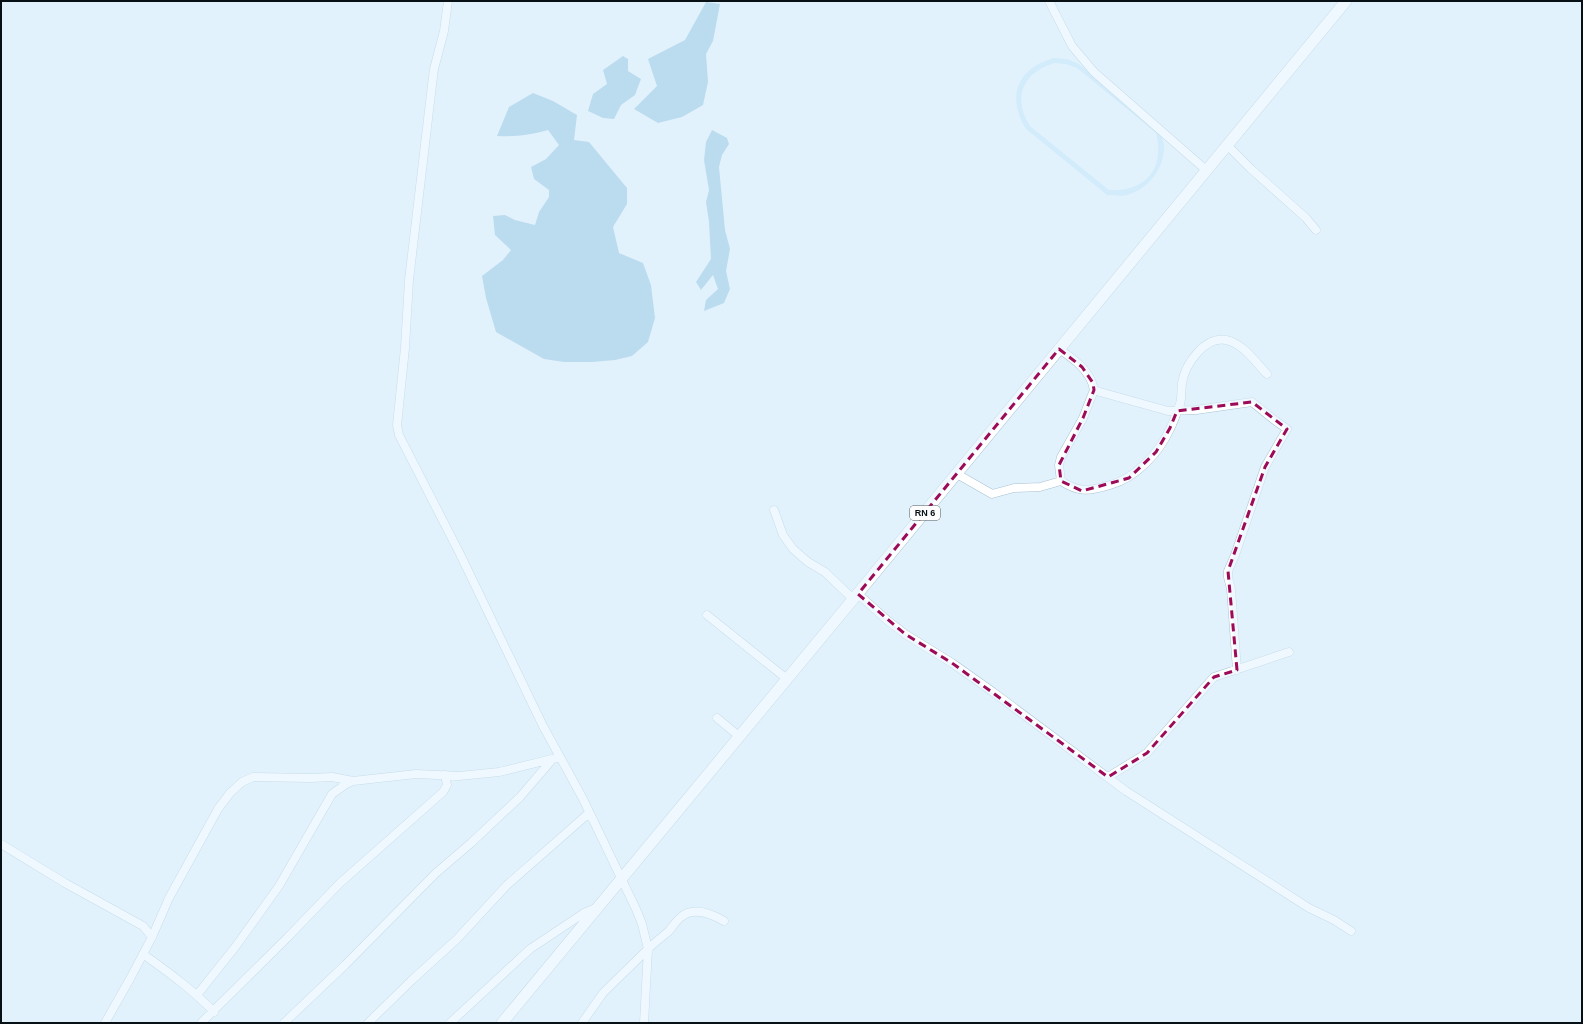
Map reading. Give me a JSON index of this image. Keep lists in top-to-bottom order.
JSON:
{
  "streets": {
    "main road": ["RN 6"]
  }
}
